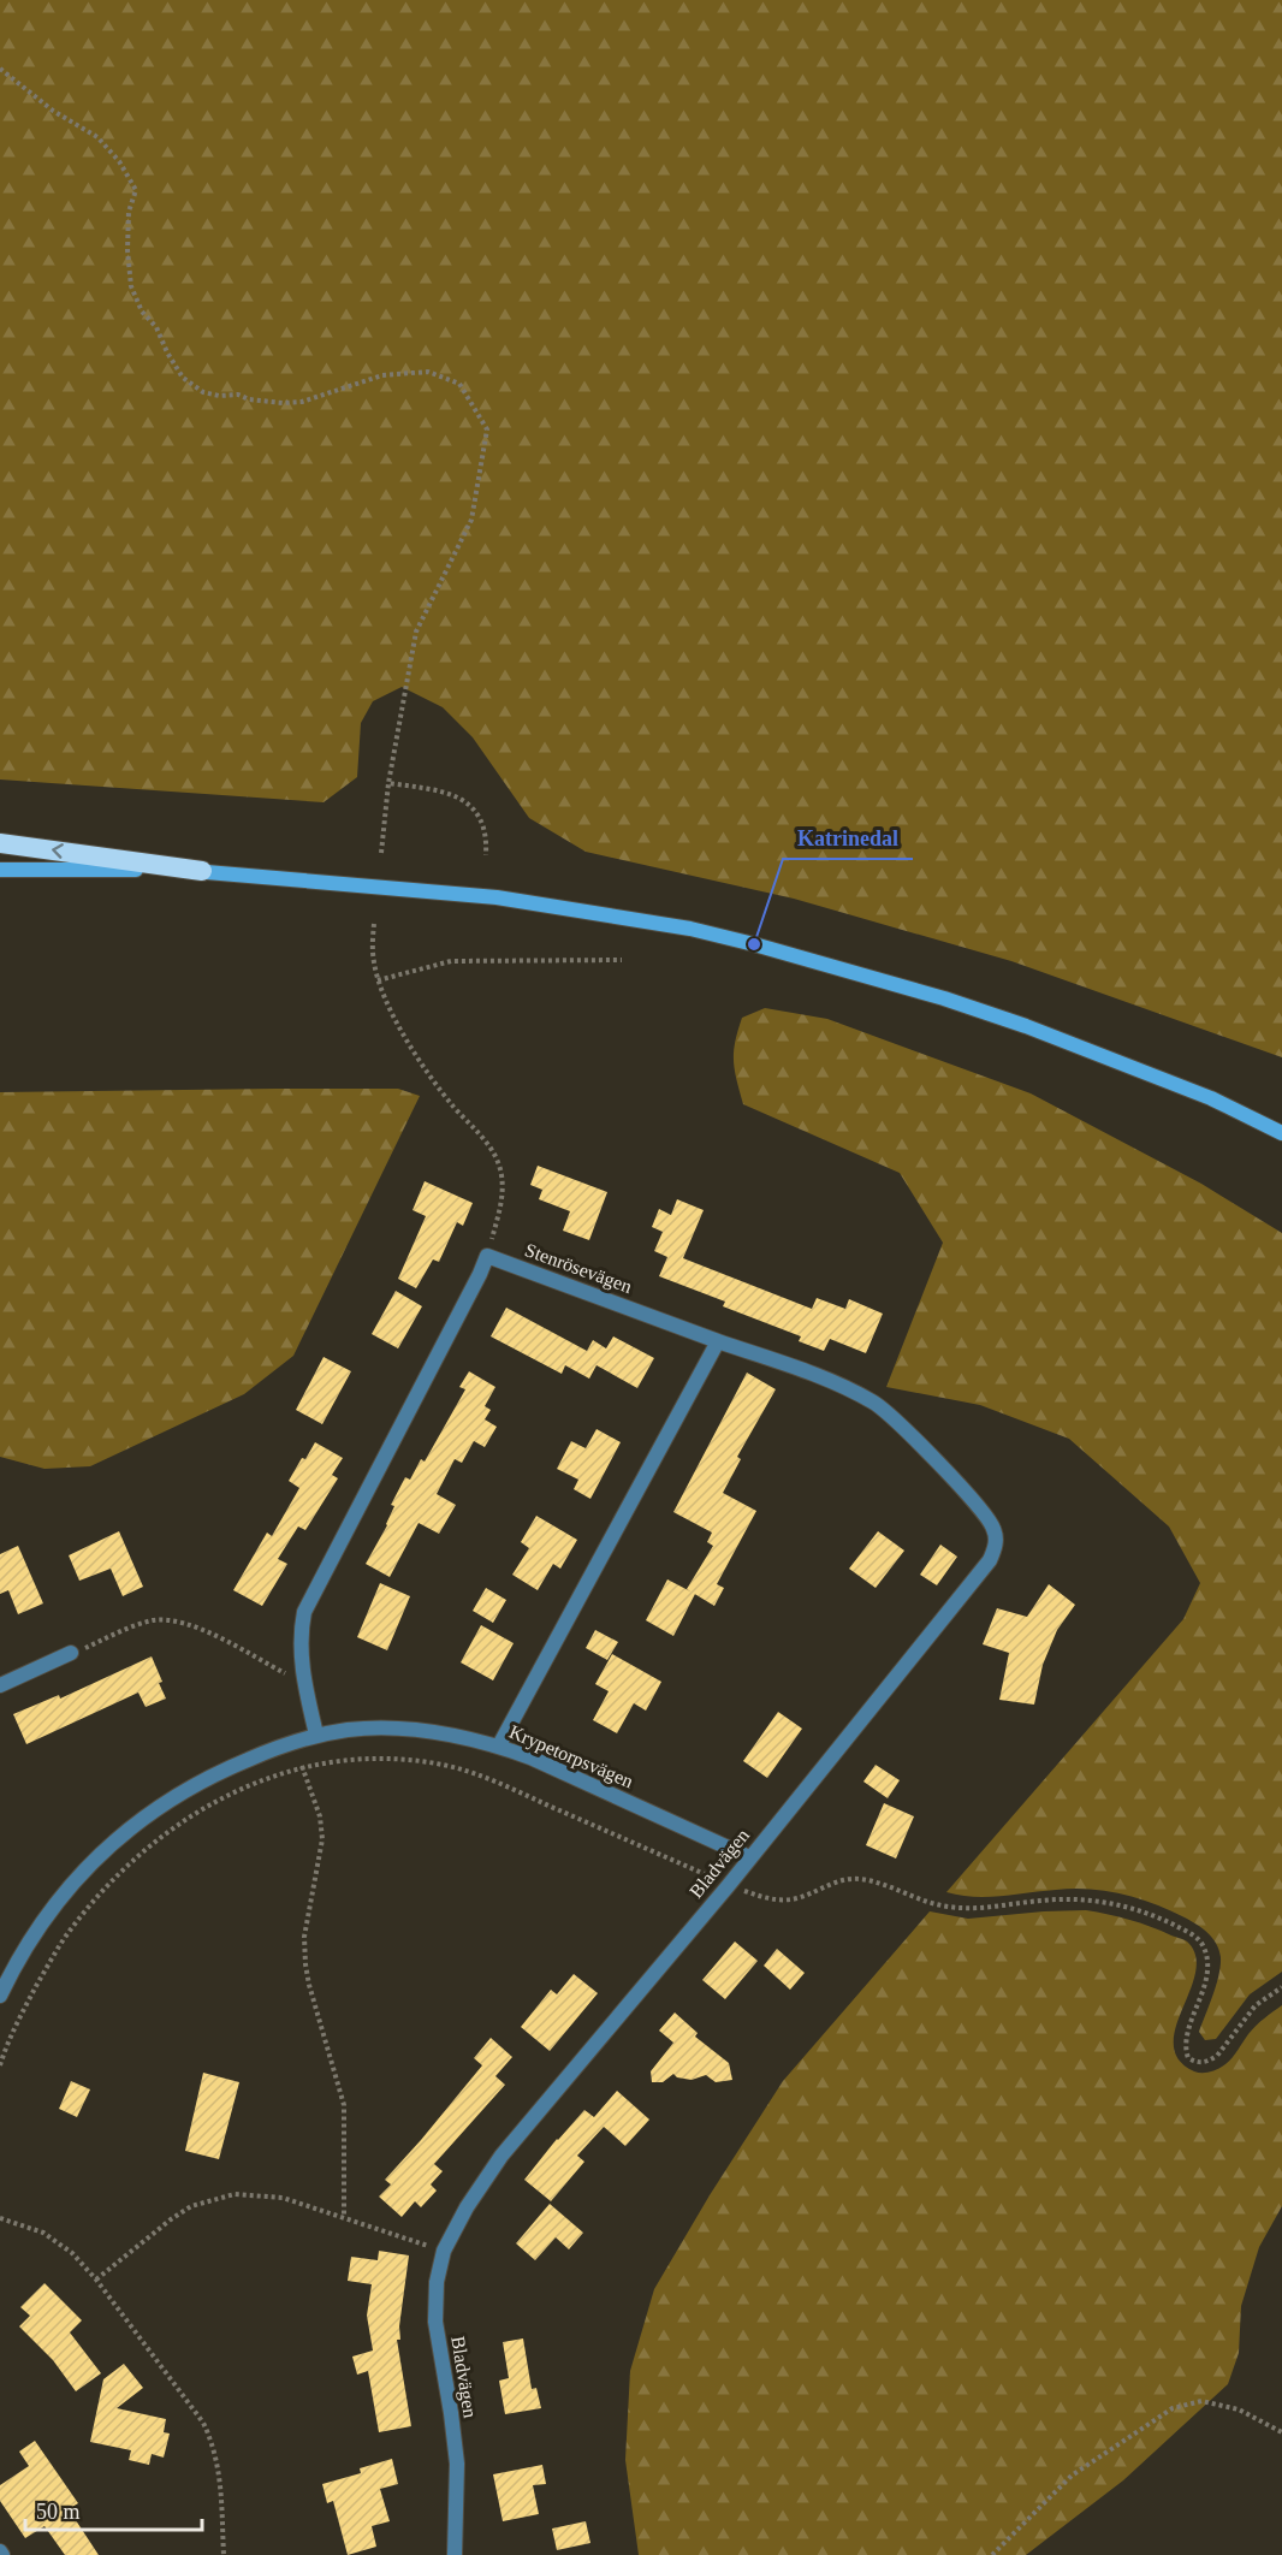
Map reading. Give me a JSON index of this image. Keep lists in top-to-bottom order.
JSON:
{
  "streets": {
    "street": ["Stenrösevägen", "Krypetorpsvägen", "Bladvägen"]
  },
  "crossings": [
    ["Stenrösevägen", "Bladvägen"],
    ["Krypetorpsvägen", "Bladvägen"]
  ],
  "places": ["Katrinedal"],
  "scale_bar": "50 m"
}
